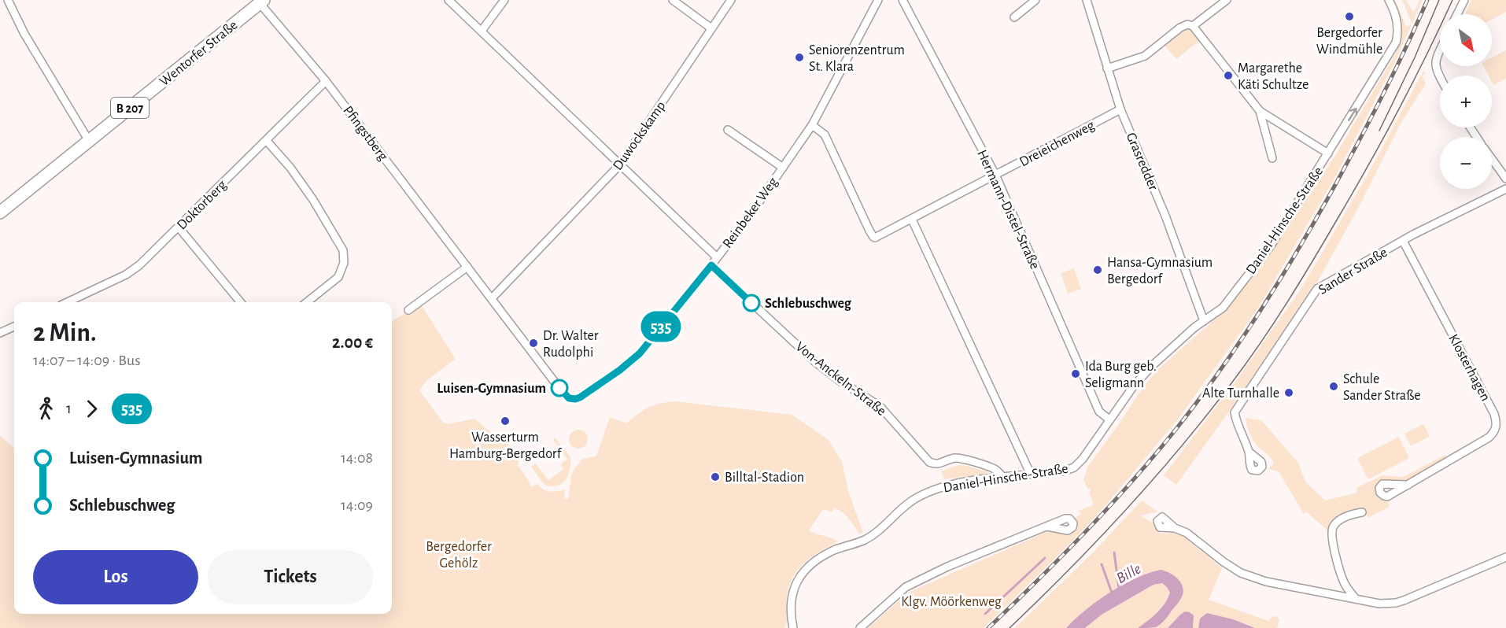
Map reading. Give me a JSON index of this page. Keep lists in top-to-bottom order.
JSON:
{
  "streets": {
    "main road": ["Wentorfer Straße", "B 207"],
    "street": [
      "Pfingstberg",
      "Duwockskamp",
      "Dreieichenweg",
      "Grasredder",
      "Doktorberg",
      "Hermann-Distel-Straße",
      "Reinbeker Weg",
      "Daniel-Hinsche-Straße",
      "Sander Straße",
      "Klosterhagen",
      "Von-Anckeln-Straße"
    ]
  },
  "crossings": [
    ["Wentorfer Straße", "Pfingstberg"],
    ["Pfingstberg", "Duwockskamp"],
    ["Pfingstberg", "Doktorberg"],
    ["Pfingstberg", "Reinbeker Weg"],
    ["Dreieichenweg", "Grasredder"],
    ["Dreieichenweg", "Hermann-Distel-Straße"],
    ["Dreieichenweg", "Reinbeker Weg"],
    ["Grasredder", "Daniel-Hinsche-Straße"],
    ["Hermann-Distel-Straße", "Daniel-Hinsche-Straße"],
    ["Reinbeker Weg", "Von-Anckeln-Straße"],
    ["Daniel-Hinsche-Straße", "Von-Anckeln-Straße"],
    ["Sander Straße", "Klosterhagen"]
  ],
  "water": ["Bille"],
  "parks": ["Bergedorfer Gehölz", "Klgv. Möörkenweg"],
  "places": [
    "Bergedorfer Windmühle",
    "Seniorenzentrum St. Klara",
    "Margarethe Käti Schultze",
    "Hansa-Gymnasium Bergedorf",
    "Schlebuschweg",
    "Dr. Walter Rudolphi",
    "Ida Burg geb. Seligmann",
    "Schule Sander Straße",
    "Luisen-Gymnasium",
    "Alte Turnhalle",
    "Wasserturm Hamburg-Bergedorf",
    "Billtal-Stadion"
  ],
  "lines": ["bus line 535"],
  "north": "bottom right",
  "page": {
    "on_map": "535",
    "map_buttons": ["+", "−"],
    "heading": ["2 Min.", "14:07 – 14:09 · Bus", "2.00 €"],
    "legs": ["1", "535"],
    "list": [
      {
        "name": "Luisen-Gymnasium",
        "value": "14:08"
      },
      {
        "name": "Schlebuschweg",
        "value": "14:09"
      }
    ],
    "buttons": ["Los", "Tickets"]
  }
}
